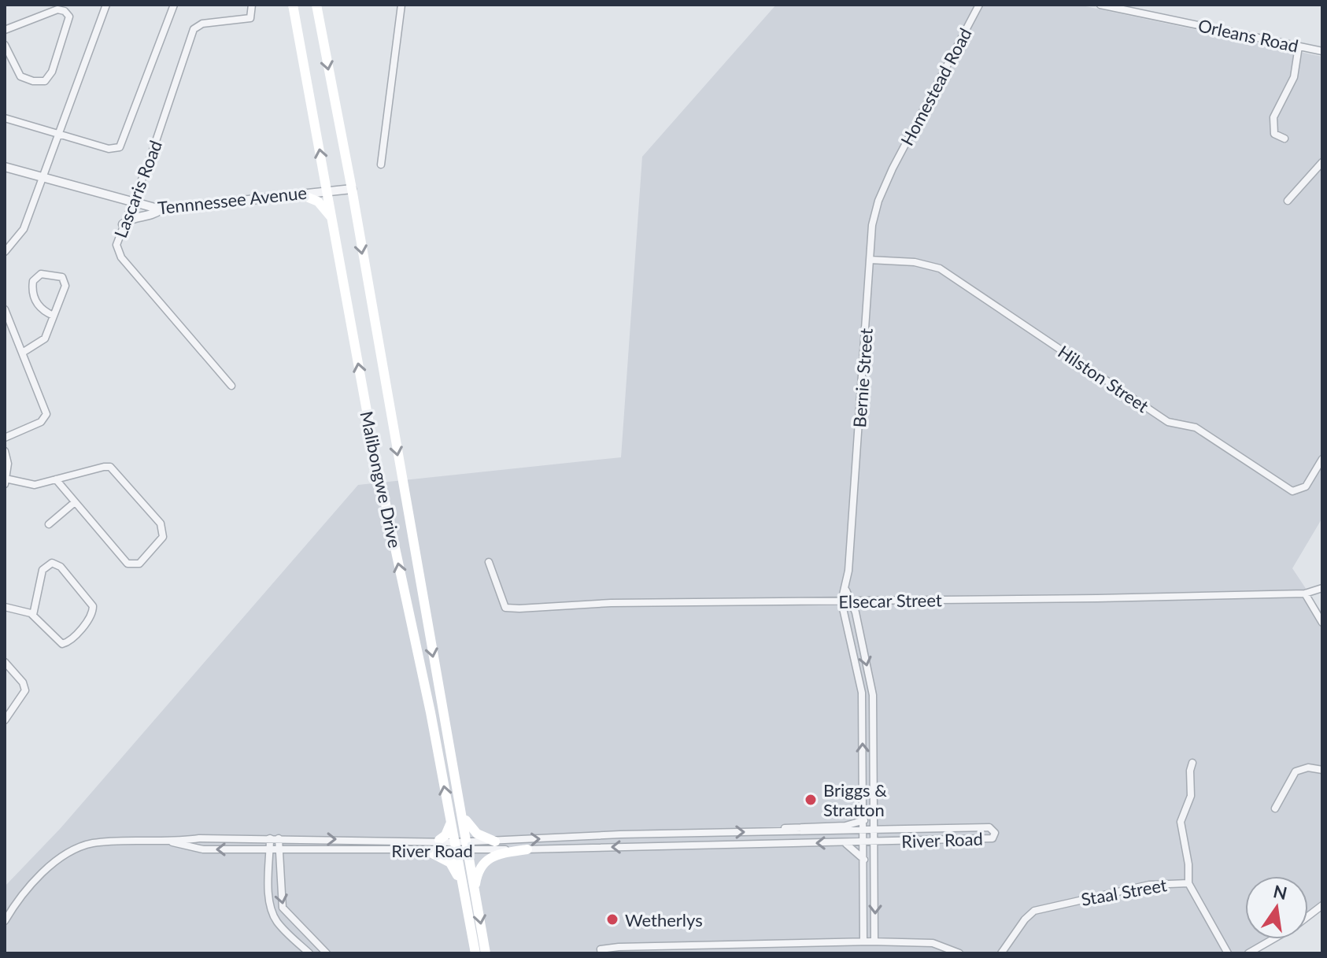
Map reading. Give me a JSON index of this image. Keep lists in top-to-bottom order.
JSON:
{
  "streets": {
    "main road": ["Malibongwe Drive"],
    "street": [
      "Orleans Road",
      "Homestead Road",
      "Lascaris Road",
      "Tennnessee Avenue",
      "Bernie Street",
      "Hilston Street",
      "Elsecar Street",
      "River Road",
      "Staal Street"
    ]
  },
  "crossings": [
    ["Homestead Road", "Bernie Street"],
    ["Lascaris Road", "Tennnessee Avenue"],
    ["Tennnessee Avenue", "Malibongwe Drive"],
    ["Bernie Street", "Hilston Street"],
    ["Bernie Street", "Elsecar Street"],
    ["Malibongwe Drive", "River Road"]
  ],
  "places": ["Briggs & Stratton", "Wetherlys"],
  "north": "top"
}
